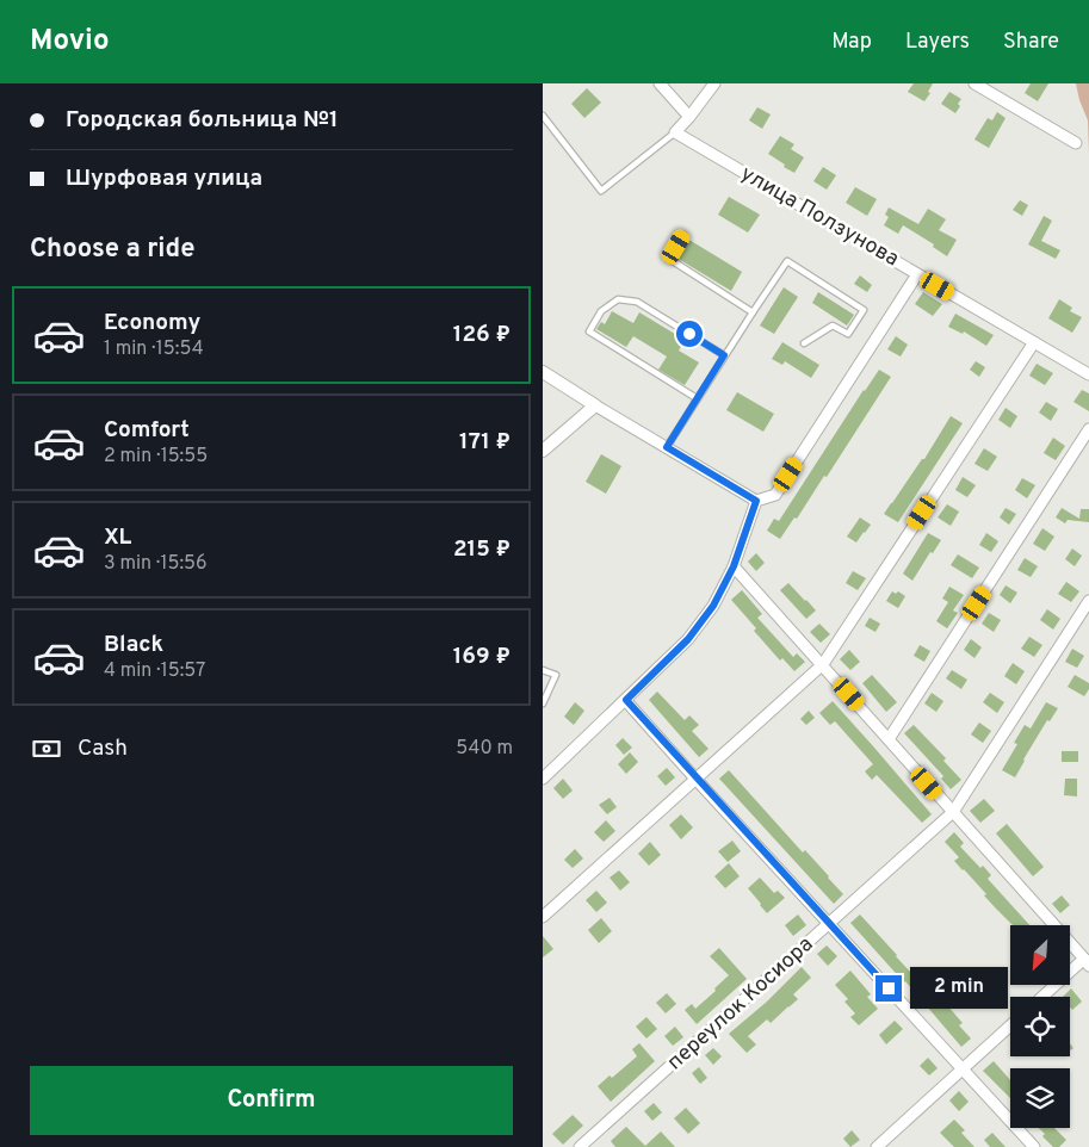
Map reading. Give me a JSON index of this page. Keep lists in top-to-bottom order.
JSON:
{
  "streets": {
    "street": ["улица Ползунова", "переулок Косиора"]
  },
  "north": "bottom left",
  "page": {
    "header": "Movio",
    "nav": ["Map", "Layers", "Share"],
    "banner": ["Городская больница №1", "Шурфовая улица"],
    "heading": "Choose a ride",
    "list": [
      {
        "name": "Economy",
        "note": "1 min · 15:54",
        "value": "126 ₽"
      },
      {
        "name": "Comfort",
        "note": "2 min · 15:55",
        "value": "171 ₽"
      },
      {
        "name": "XL",
        "note": "3 min · 15:56",
        "value": "215 ₽"
      },
      {
        "name": "Black",
        "note": "4 min · 15:57",
        "value": "169 ₽"
      }
    ],
    "pay": ["Cash", "540 m"],
    "bubble": "2 min",
    "buttons": "Confirm"
  }
}
